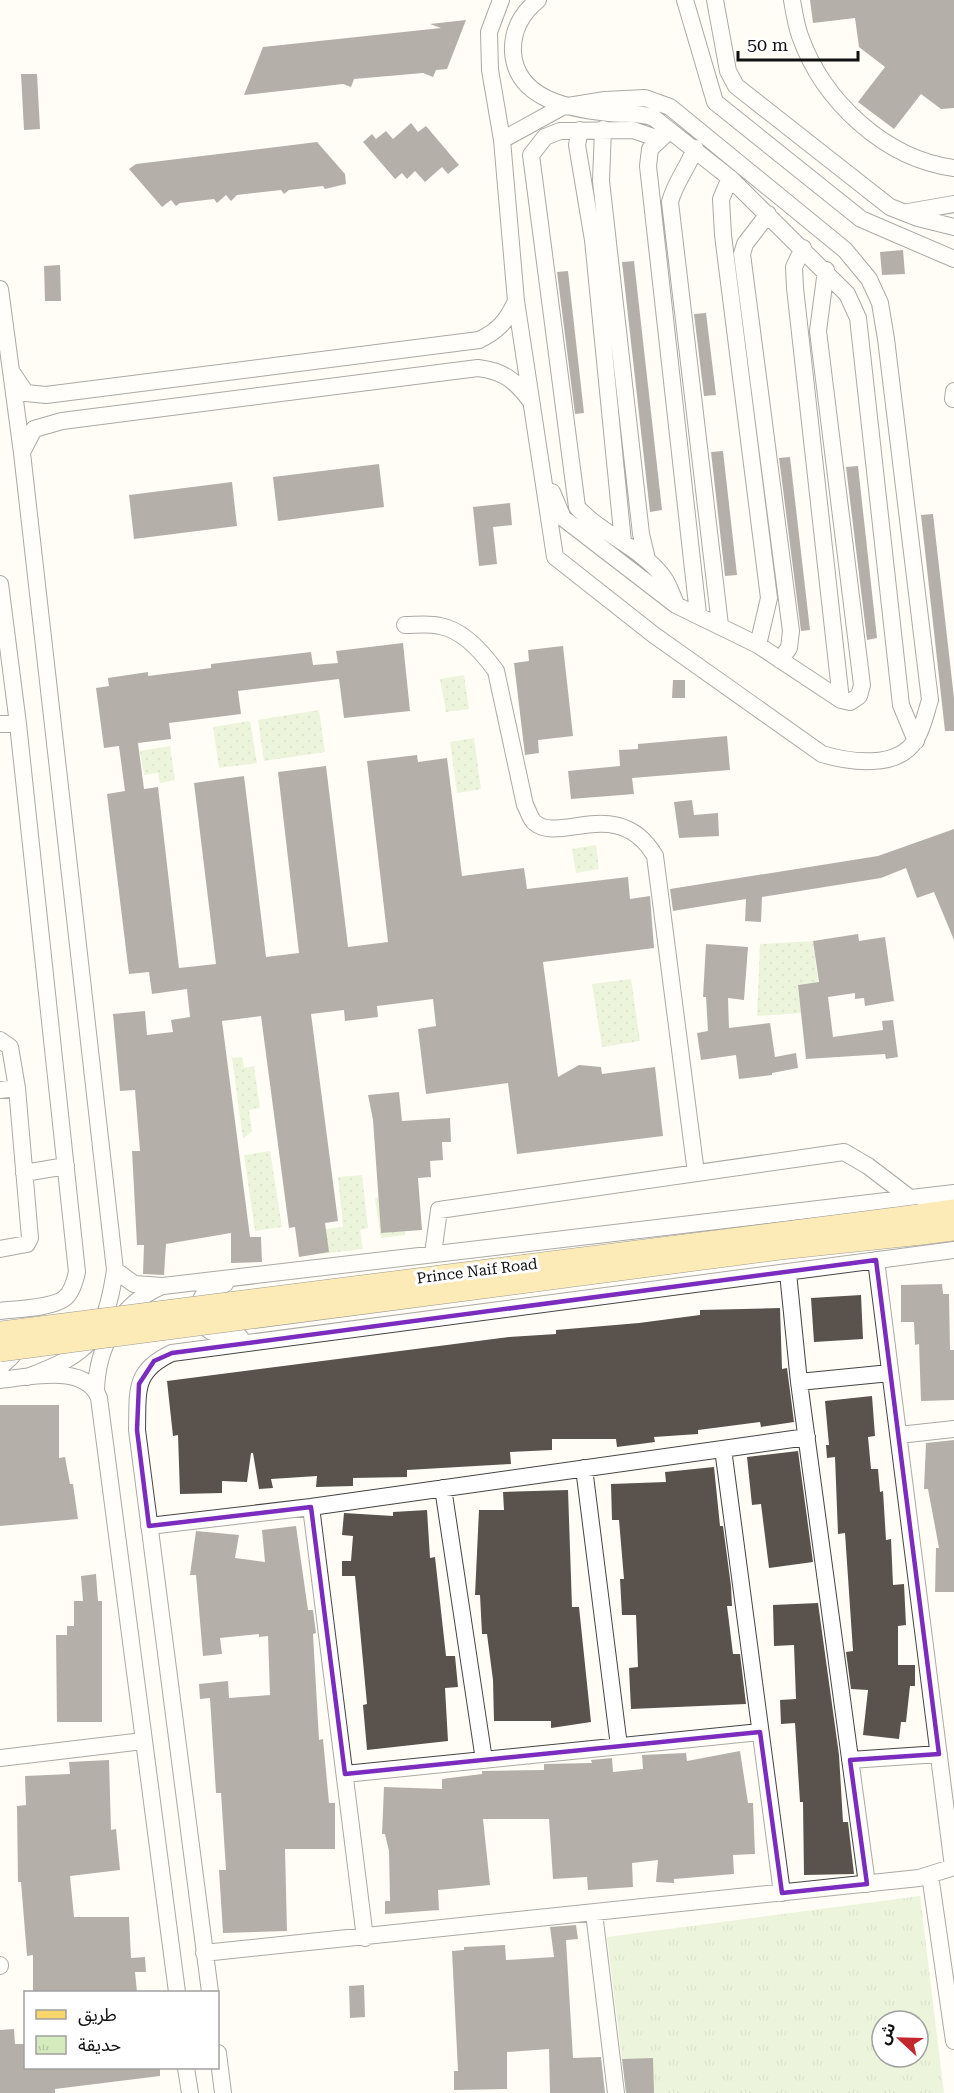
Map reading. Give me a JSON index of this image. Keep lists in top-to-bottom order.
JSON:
{
  "streets": {
    "main road": ["Prince Naif Road"]
  },
  "legend": ["طريق", "حديقة"],
  "scale_bar": "50 m",
  "north": "left"
}
